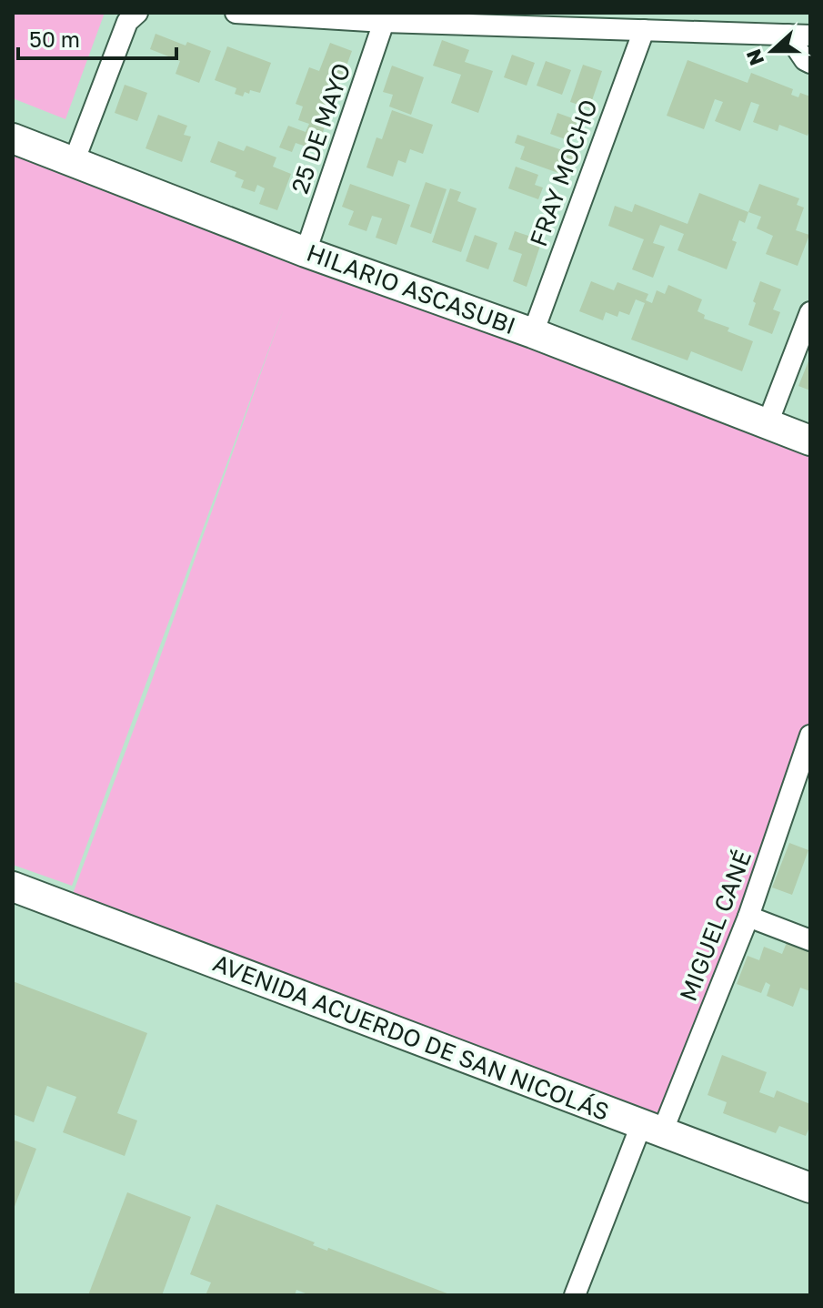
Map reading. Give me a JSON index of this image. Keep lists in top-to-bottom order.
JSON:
{
  "streets": {
    "street": [
      "25 DE MAYO",
      "FRAY MOCHO",
      "HILARIO ASCASUBI",
      "MIGUEL CANÉ",
      "AVENIDA ACUERDO DE SAN NICOLÁS"
    ]
  },
  "crossings": [
    ["25 DE MAYO", "HILARIO ASCASUBI"],
    ["FRAY MOCHO", "HILARIO ASCASUBI"],
    ["MIGUEL CANÉ", "AVENIDA ACUERDO DE SAN NICOLÁS"]
  ],
  "scale_bar": "50 m",
  "north": "left"
}
